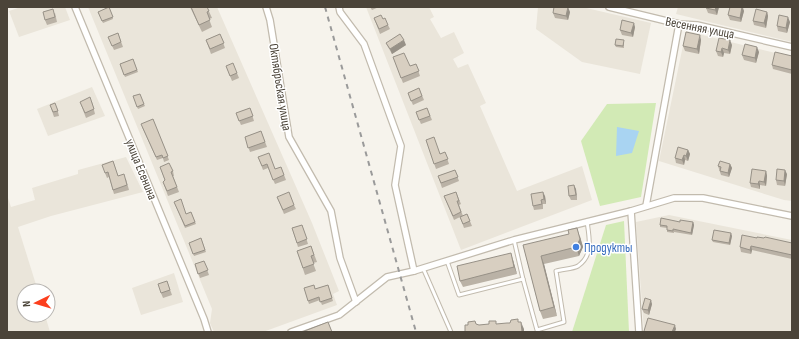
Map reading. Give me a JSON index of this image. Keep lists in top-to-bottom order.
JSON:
{
  "streets": {
    "street": ["Весенняя улица", "Октябрьская улица", "улица Есенина"]
  },
  "places": ["Продукты"],
  "north": "left"
}
